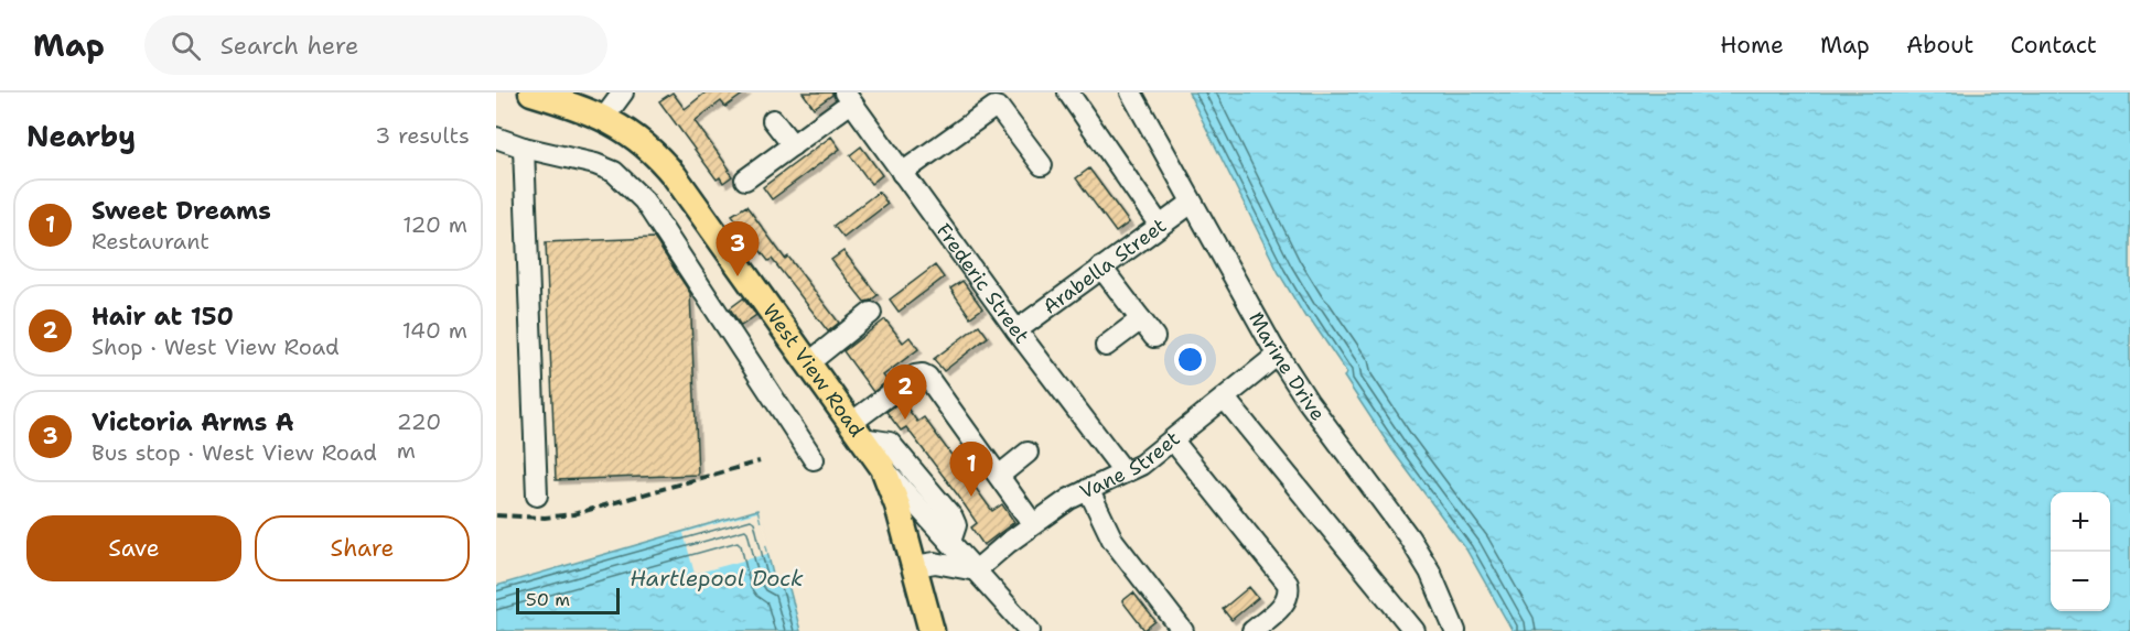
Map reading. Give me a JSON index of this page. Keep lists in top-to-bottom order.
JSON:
{
  "streets": {
    "main road": ["West View Road"],
    "street": [
      "Arabella Street",
      "Frederic Street",
      "Marine Drive",
      "Vane Street"
    ]
  },
  "crossings": [
    ["Arabella Street", "Frederic Street"],
    ["Arabella Street", "Marine Drive"],
    ["Frederic Street", "Vane Street"],
    ["Marine Drive", "Vane Street"]
  ],
  "water": ["Hartlepool Dock"],
  "scale_bar": "50 m",
  "page": {
    "header": "Map",
    "search": "Search here",
    "nav": [
      "Home",
      "Map",
      "About",
      "Contact"
    ],
    "heading": ["Nearby", "3 results"],
    "list": [
      {
        "mark": "1",
        "name": "Sweet Dreams",
        "note": "Restaurant",
        "value": "120 m"
      },
      {
        "mark": "2",
        "name": "Hair at 150",
        "note": "Shop · West View Road",
        "value": "140 m"
      },
      {
        "mark": "3",
        "name": "Victoria Arms A",
        "note": "Bus stop · West View Road",
        "value": "220 m"
      }
    ],
    "pins": ["3", "2", "1"],
    "map_buttons": ["+", "−"],
    "buttons": ["Save", "Share"],
    "scale": "50 m"
  }
}
